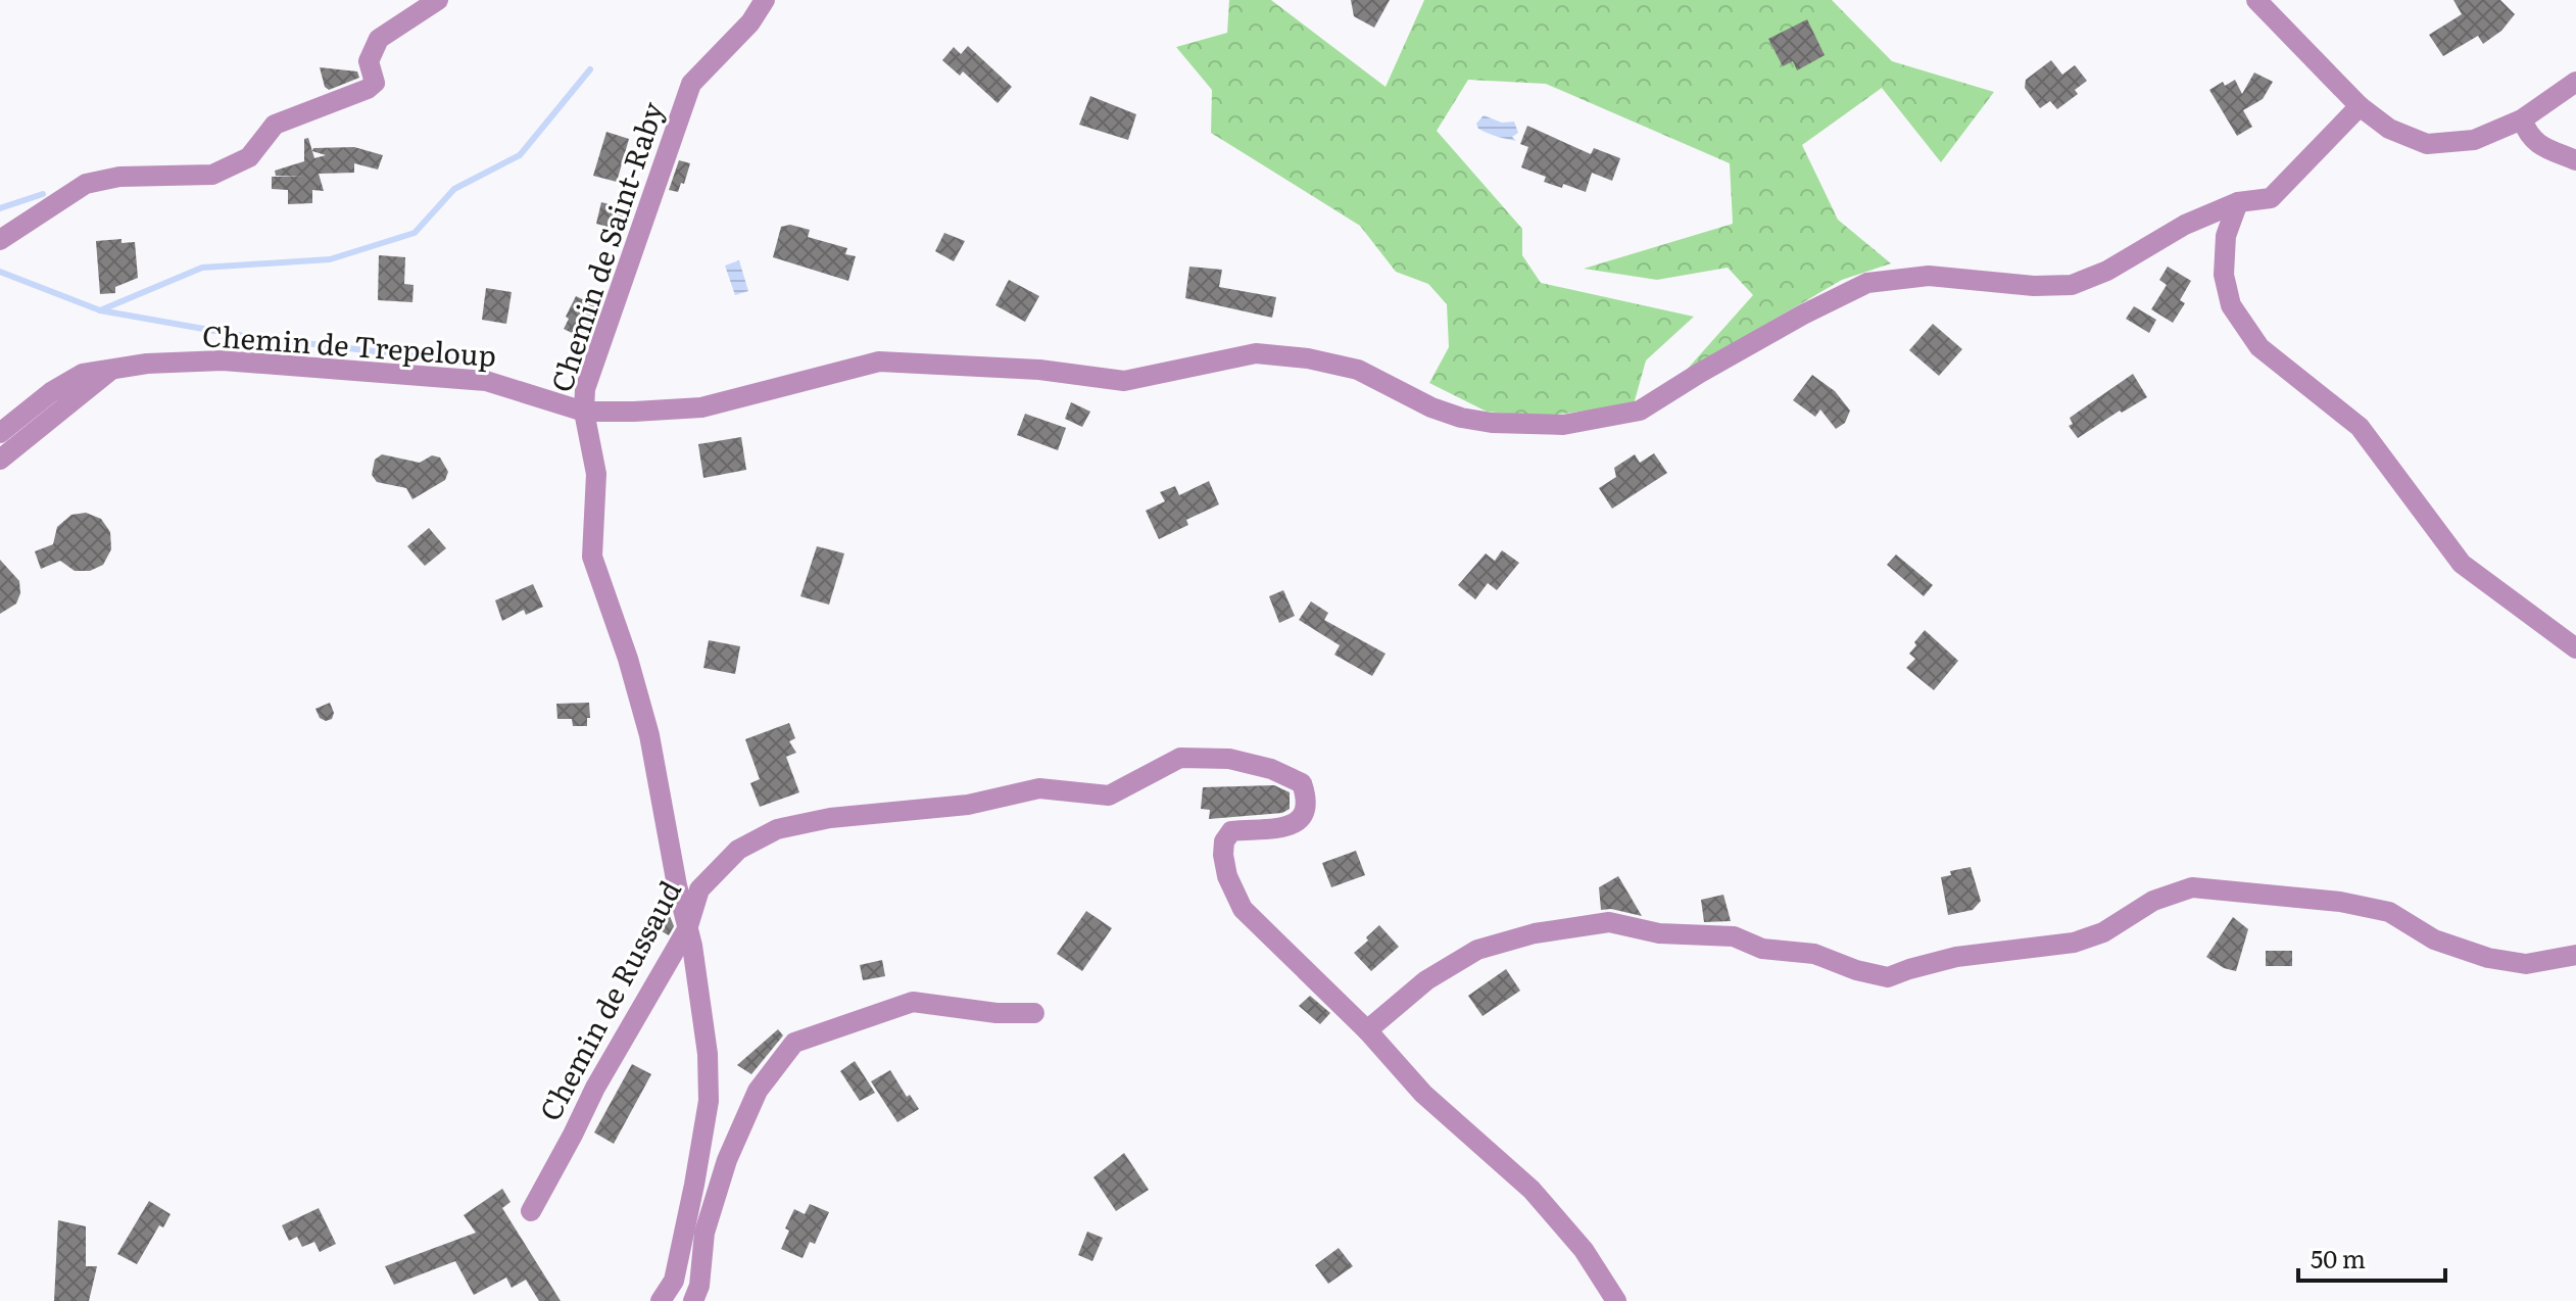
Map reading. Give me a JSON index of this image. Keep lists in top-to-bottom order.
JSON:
{
  "streets": {
    "street": ["Chemin de Saint-Raby", "Chemin de Trepeloup", "Chemin de Russaud"]
  },
  "crossings": [
    ["Chemin de Saint-Raby", "Chemin de Trepeloup"],
    ["Chemin de Saint-Raby", "Chemin de Russaud"]
  ],
  "scale_bar": "50 m"
}
